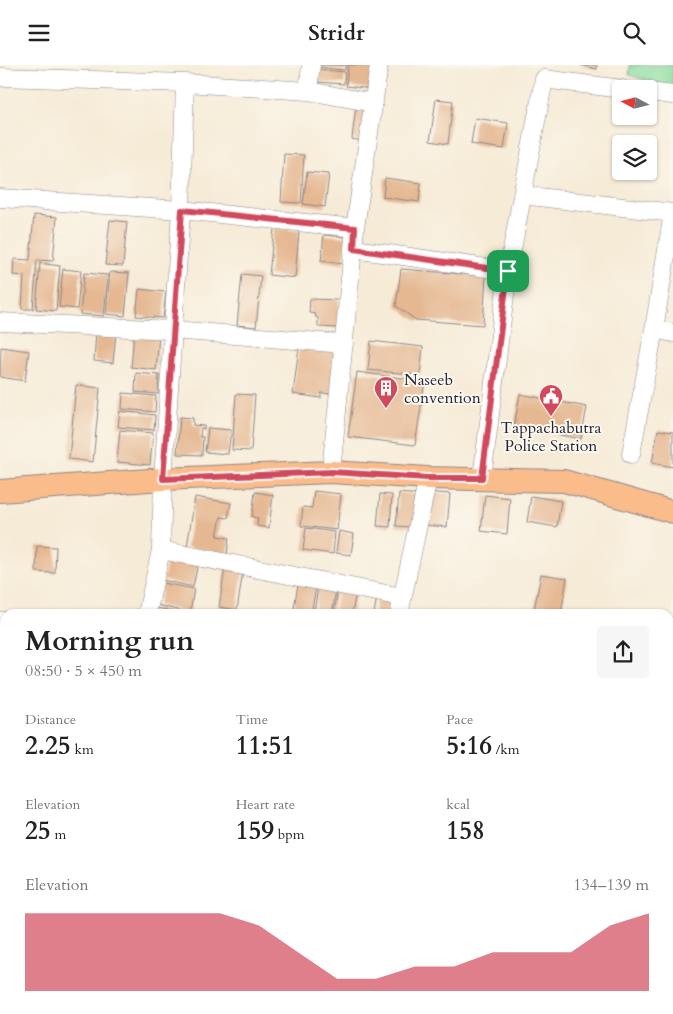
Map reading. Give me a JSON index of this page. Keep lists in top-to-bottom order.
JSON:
{
  "places": {
    "building": ["Naseeb convention"],
    "public building": ["Tappachabutra Police Station"]
  },
  "north": "left",
  "page": {
    "header": "Stridr",
    "heading": ["Morning run", "08:50 · 5 × 450 m"],
    "stats": [
      ["Distance", "2.25 km"],
      ["Time", "11:51"],
      ["Pace", "5:16 /km"],
      ["Elevation", "25 m"],
      ["Heart rate", "159 bpm"],
      ["kcal", "158"]
    ],
    "chart": ["Elevation", "134–139 m"]
  }
}
